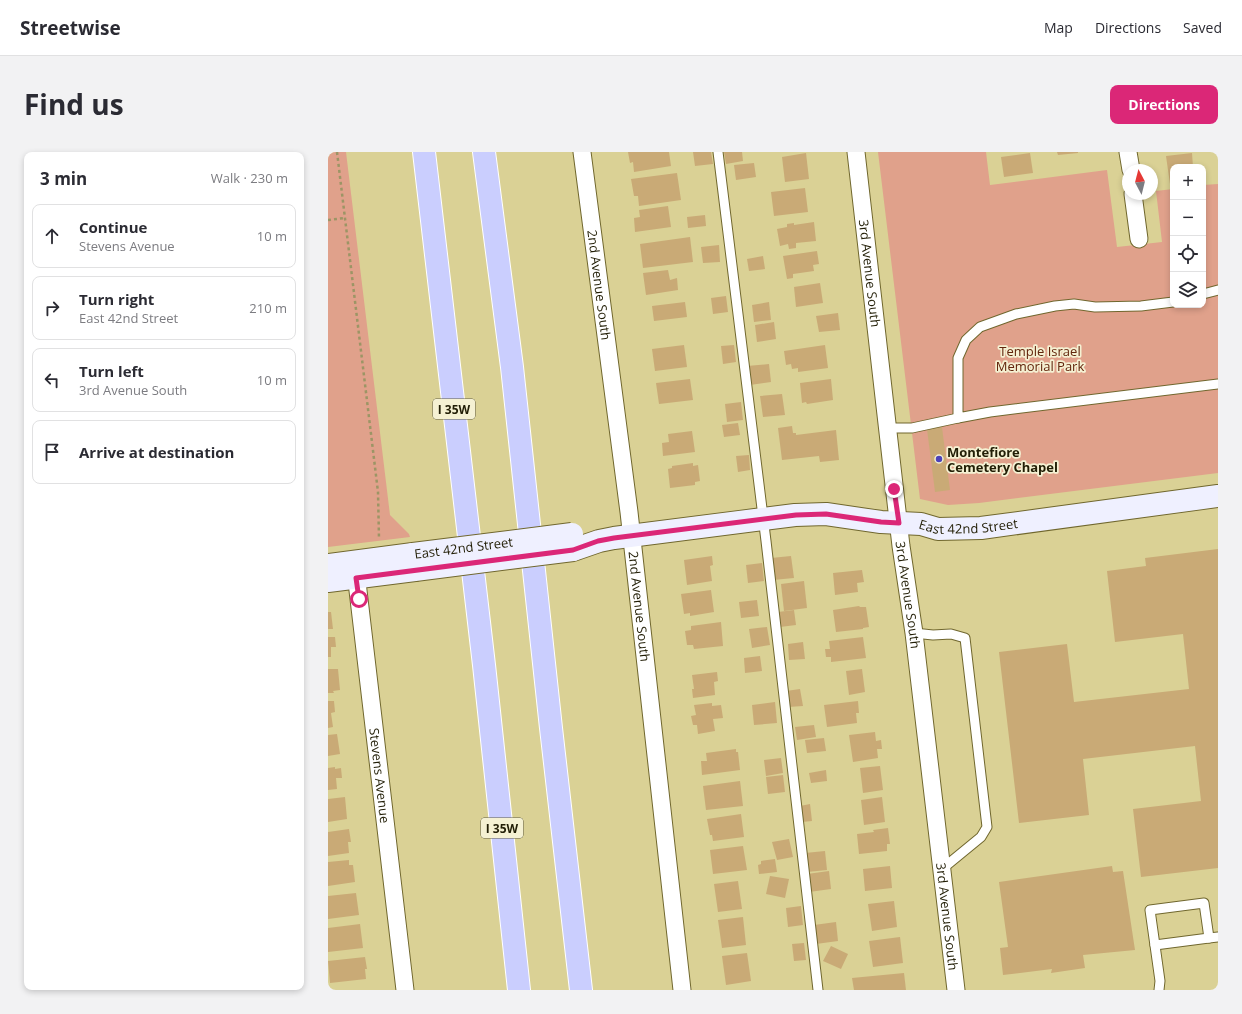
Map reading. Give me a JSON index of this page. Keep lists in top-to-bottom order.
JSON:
{
  "streets": {
    "highway": ["I 35W"],
    "street": [
      "3rd Avenue South",
      "2nd Avenue South",
      "East 42nd Street",
      "Stevens Avenue"
    ]
  },
  "crossings": [
    ["3rd Avenue South", "East 42nd Street"],
    ["2nd Avenue South", "East 42nd Street"],
    ["East 42nd Street", "Stevens Avenue"]
  ],
  "parks": ["Temple Israel Memorial Park"],
  "places": ["Montefiore Cemetery Chapel"],
  "north": "top",
  "page": {
    "header": "Streetwise",
    "nav": ["Map", "Directions", "Saved"],
    "title": "Find us",
    "buttons": "Directions",
    "heading": ["3 min", "Walk · 230 m"],
    "map_buttons": ["+", "−"],
    "list": [
      ["Continue", "Stevens Avenue", "10 m"],
      ["Turn right", "East 42nd Street", "210 m"],
      ["Turn left", "3rd Avenue South", "10 m"],
      "Arrive at destination"
    ]
  }
}
